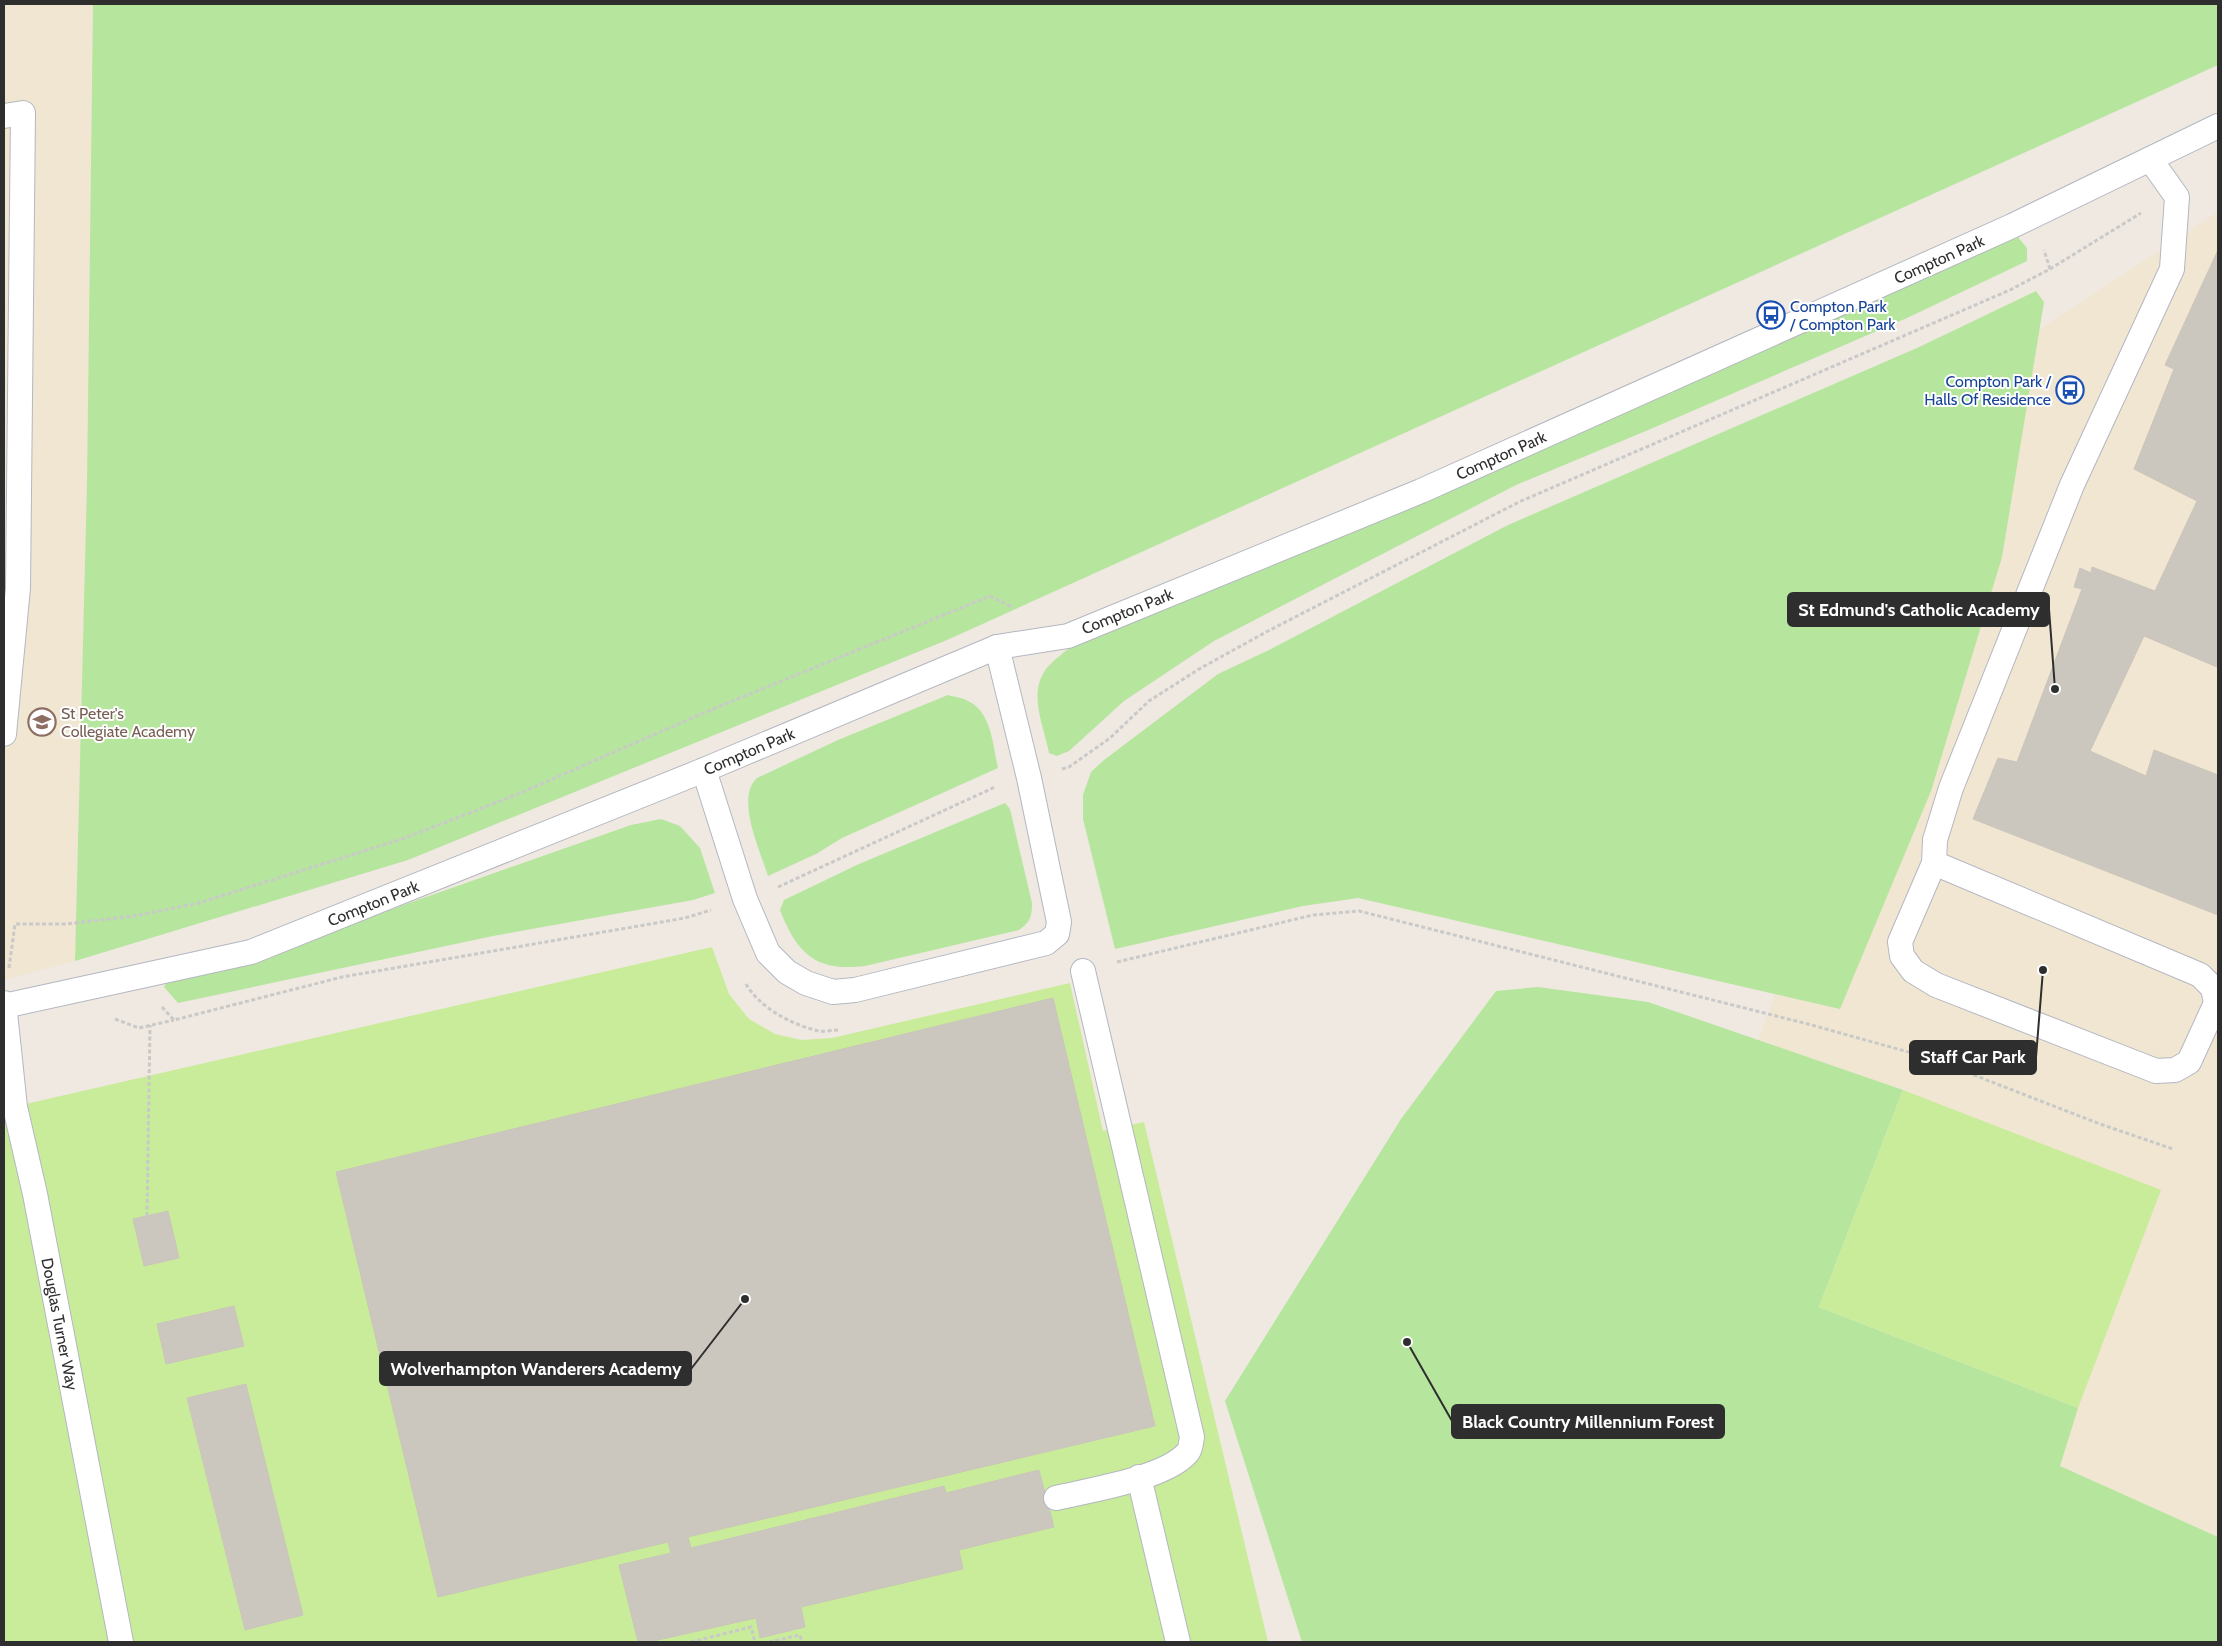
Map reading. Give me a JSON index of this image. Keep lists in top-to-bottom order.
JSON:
{
  "streets": {
    "lane": ["Compton Park", "Douglas Turner Way"]
  },
  "crossings": [
    ["Compton Park", "Douglas Turner Way"]
  ],
  "places": {
    "bus stop": ["Compton Park / Compton Park", "Compton Park / Halls Of Residence"],
    "other": [
      "St Edmund's Catholic Academy",
      "Staff Car Park",
      "Wolverhampton Wanderers Academy",
      "Black Country Millennium Forest"
    ],
    "school or university": ["St Peter's Collegiate Academy"]
  }
}
